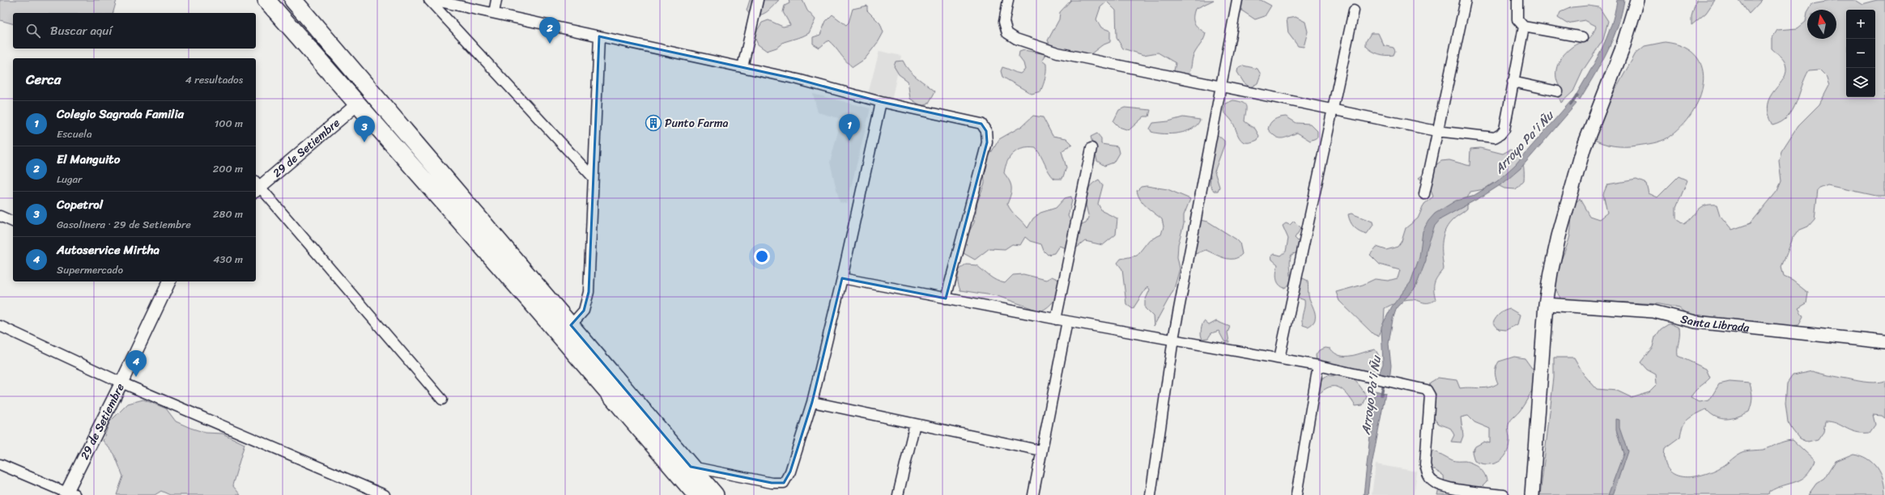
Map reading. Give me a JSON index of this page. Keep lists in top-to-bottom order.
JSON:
{
  "streets": {
    "street": ["29 de Setiembre", "Santa Librada"]
  },
  "water": ["Arroyo Pa'i Ñu"],
  "places": {
    "building": ["Punto Farma"]
  },
  "north": "top",
  "page": {
    "map_buttons": ["+", "−"],
    "search": "Buscar aquí",
    "pins": [
      "2",
      "1",
      "3",
      "4"
    ],
    "heading": ["Cerca", "4 resultados"],
    "list": [
      {
        "mark": "1",
        "name": "Colegio Sagrada Familia",
        "note": "Escuela",
        "value": "100 m"
      },
      {
        "mark": "2",
        "name": "El Manguito",
        "note": "Lugar",
        "value": "200 m"
      },
      {
        "mark": "3",
        "name": "Copetrol",
        "note": "Gasolinera · 29 de Setiembre",
        "value": "280 m"
      },
      {
        "mark": "4",
        "name": "Autoservice Mirtha",
        "note": "Supermercado",
        "value": "430 m"
      }
    ]
  }
}
